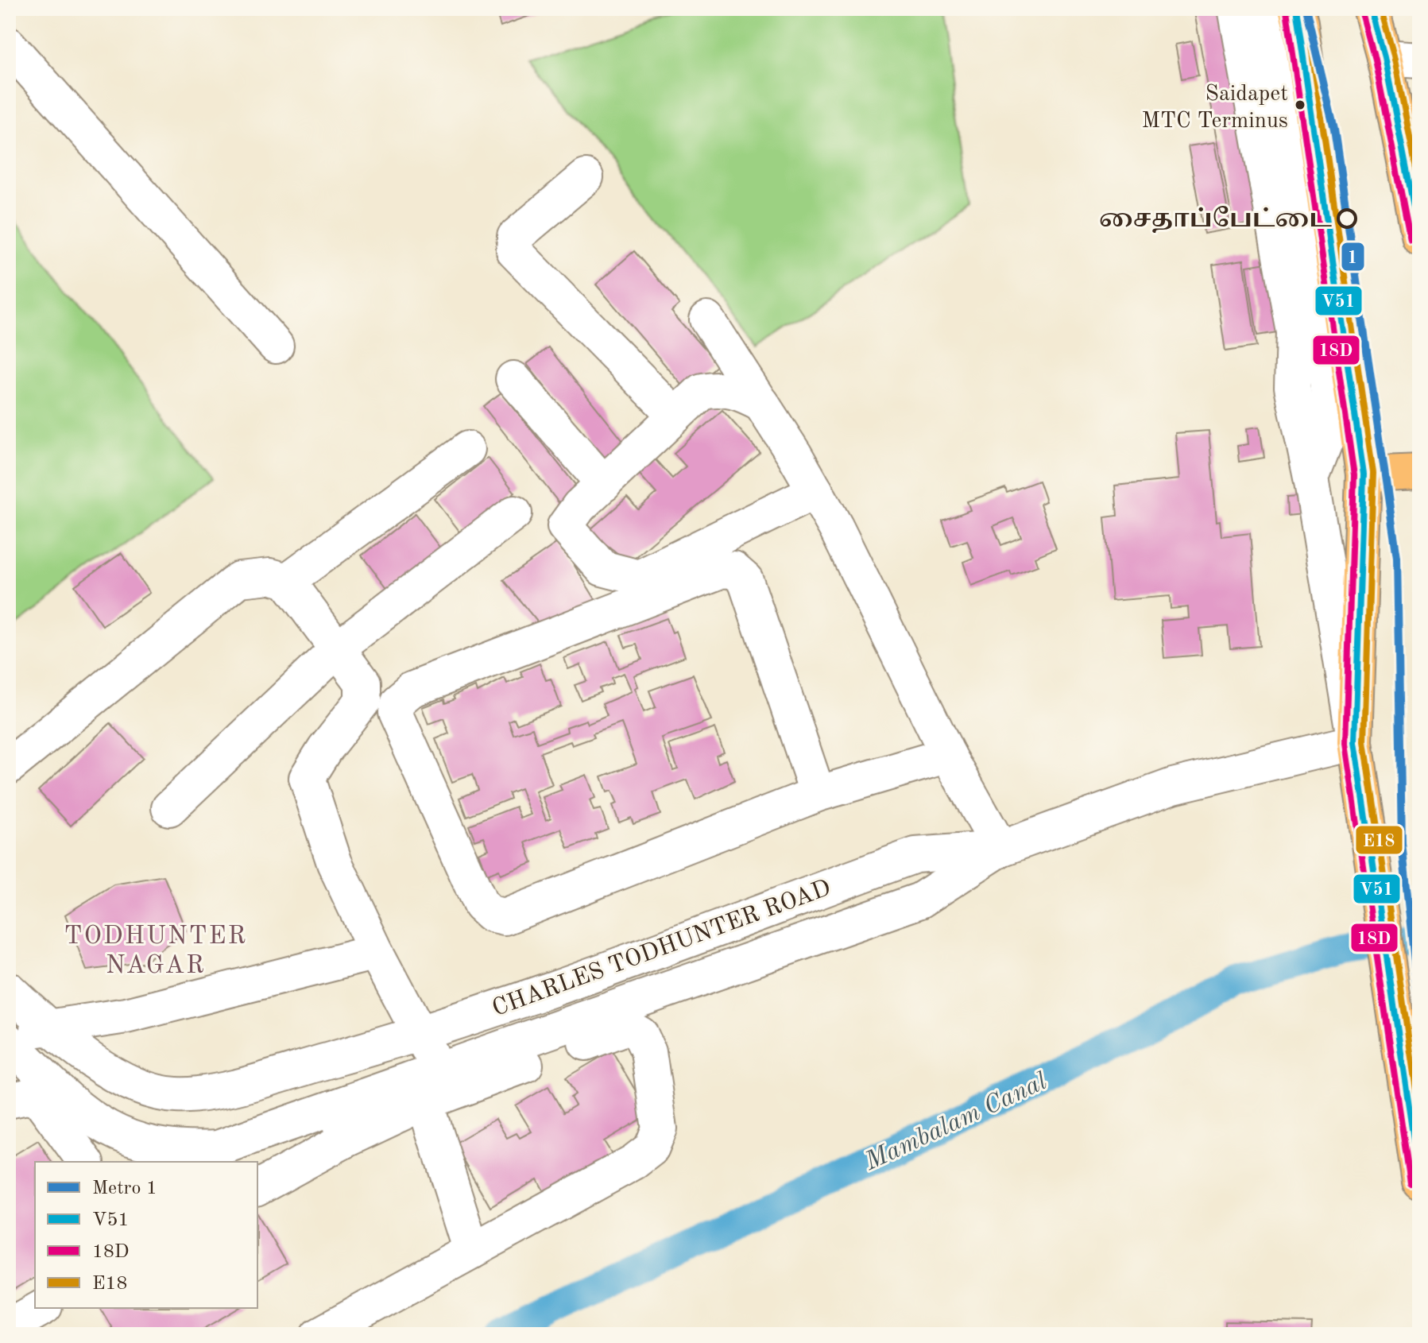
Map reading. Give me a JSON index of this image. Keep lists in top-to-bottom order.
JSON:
{
  "streets": {
    "street": ["CHARLES TODHUNTER ROAD"]
  },
  "districts": ["TODHUNTER NAGAR"],
  "water": ["Mambalam Canal"],
  "places": ["Saidapet MTC Terminus", "சைதாப்பேட்டை"],
  "lines": [
    "metro line 1",
    "transit line V51",
    "transit line E18",
    "transit line 18D"
  ],
  "legend": [
    "Metro 1",
    "V51",
    "18D",
    "E18"
  ]
}
